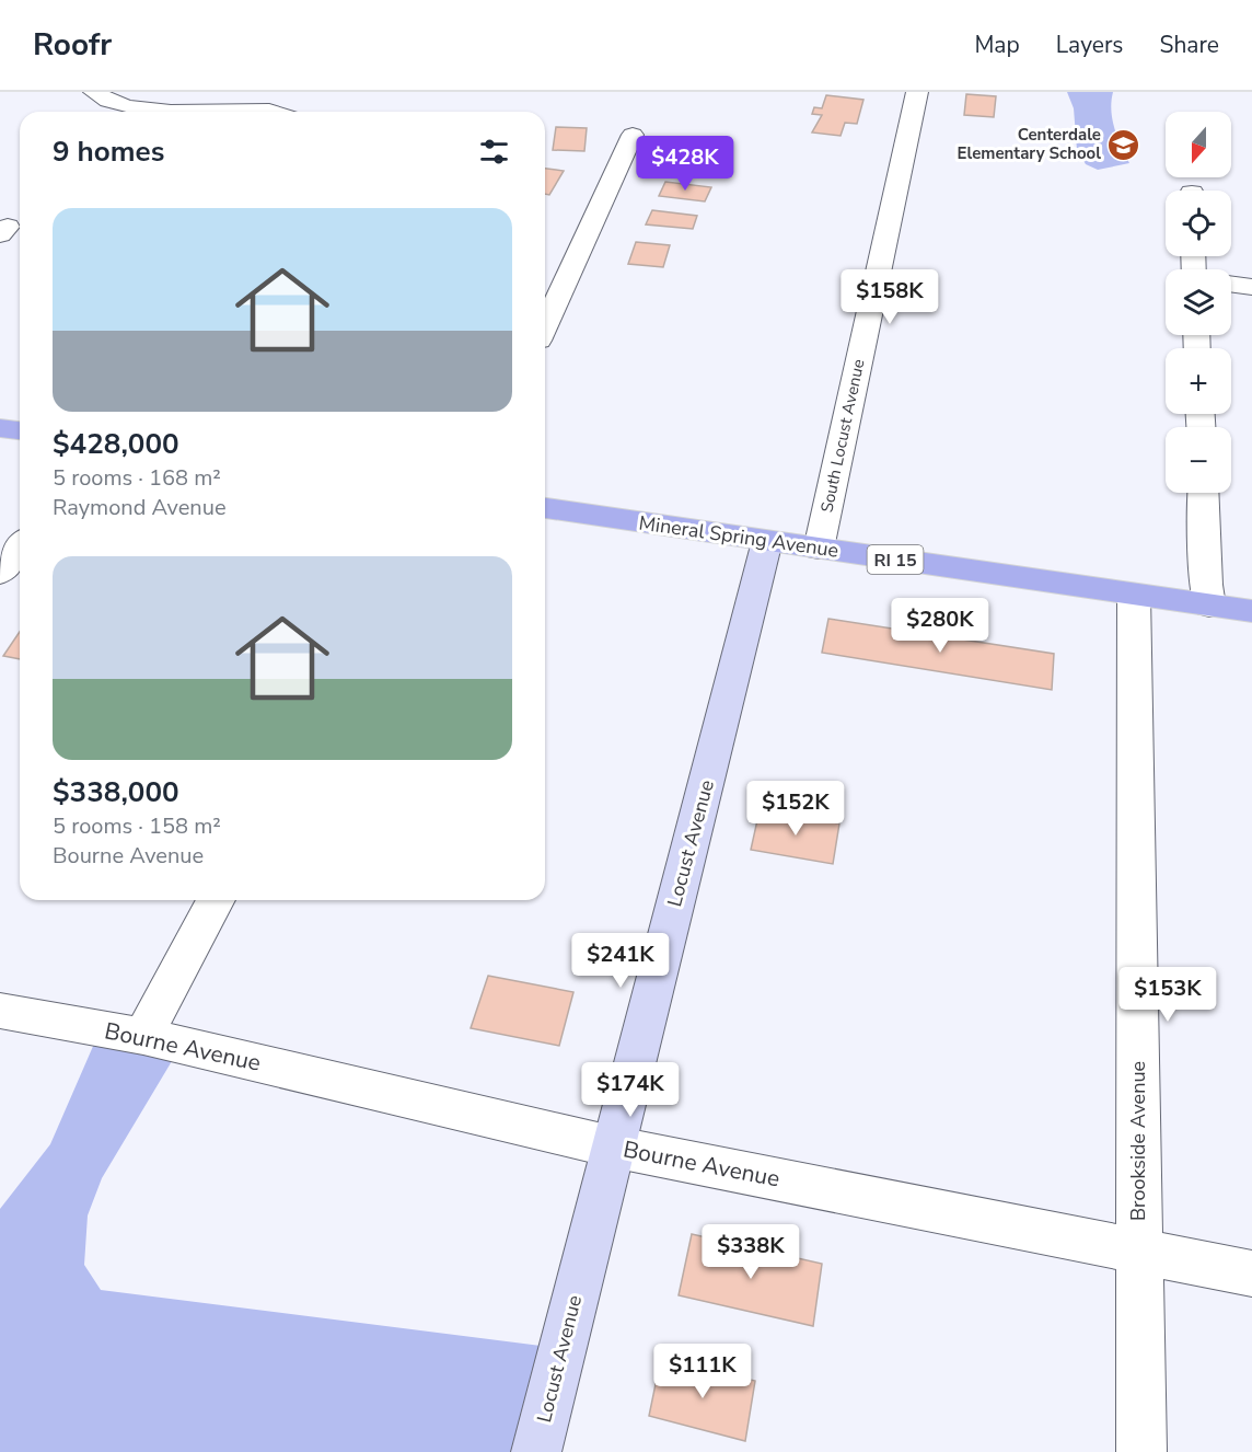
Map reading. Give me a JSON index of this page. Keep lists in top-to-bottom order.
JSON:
{
  "streets": {
    "main road": ["Mineral Spring Avenue", "RI 15"],
    "street": [
      "South Locust Avenue",
      "Locust Avenue",
      "Bourne Avenue",
      "Brookside Avenue"
    ]
  },
  "crossings": [
    ["South Locust Avenue", "Mineral Spring Avenue"],
    ["Mineral Spring Avenue", "Locust Avenue"],
    ["Mineral Spring Avenue", "Brookside Avenue"],
    ["Locust Avenue", "Bourne Avenue"],
    ["Bourne Avenue", "Brookside Avenue"]
  ],
  "places": {
    "school or university": ["Centerdale Elementary School"]
  },
  "north": "bottom",
  "page": {
    "header": "Roofr",
    "nav": ["Map", "Layers", "Share"],
    "map_buttons": ["+", "−"],
    "heading": "9 homes",
    "price": [
      "$428K",
      "$158K",
      "$280K",
      "$152K",
      "$241K",
      "$153K",
      "$174K",
      "$338K",
      "$111K"
    ],
    "list": [
      {
        "name": "$428,000",
        "note": "5 rooms · 168 m² · Raymond Avenue"
      },
      {
        "name": "$338,000",
        "note": "5 rooms · 158 m² · Bourne Avenue"
      }
    ]
  }
}
